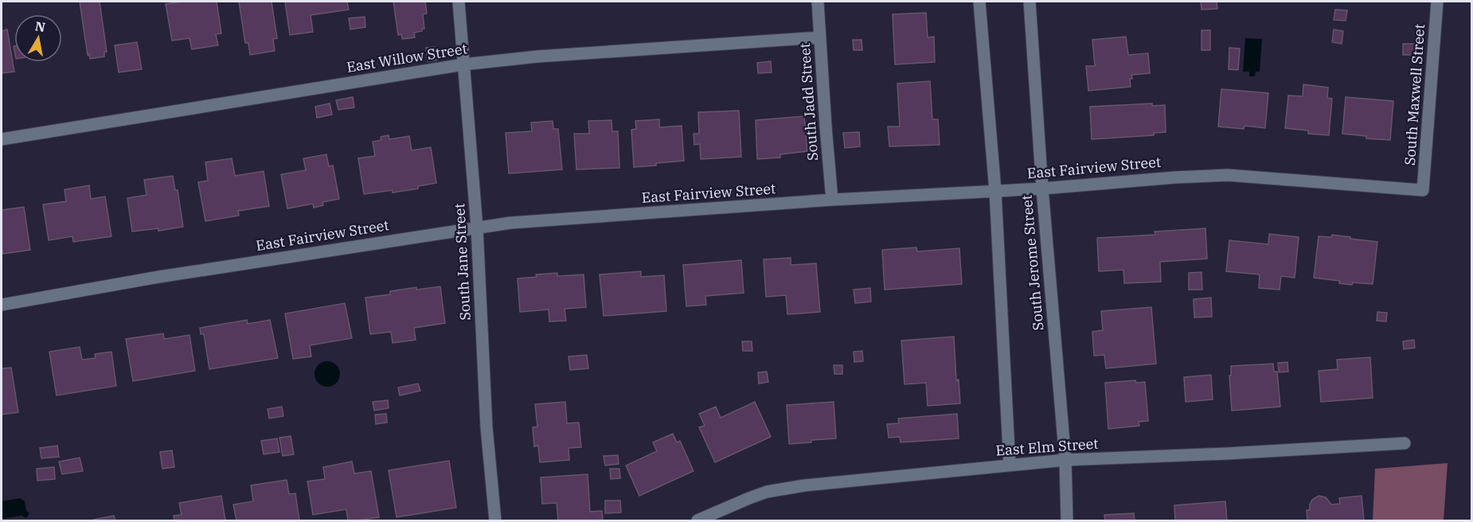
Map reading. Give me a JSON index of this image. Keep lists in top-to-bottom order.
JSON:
{
  "streets": {
    "street": [
      "East Willow Street",
      "South Maxwell Street",
      "South Jadd Street",
      "East Fairview Street",
      "South Jane Street",
      "South Jerome Street",
      "East Elm Street"
    ]
  },
  "crossings": [
    ["East Willow Street", "South Jadd Street"],
    ["East Willow Street", "South Jane Street"],
    ["South Maxwell Street", "East Fairview Street"],
    ["South Jadd Street", "East Fairview Street"],
    ["East Fairview Street", "South Jane Street"],
    ["East Fairview Street", "South Jerome Street"],
    ["South Jerome Street", "East Elm Street"]
  ],
  "north": "top"
}
